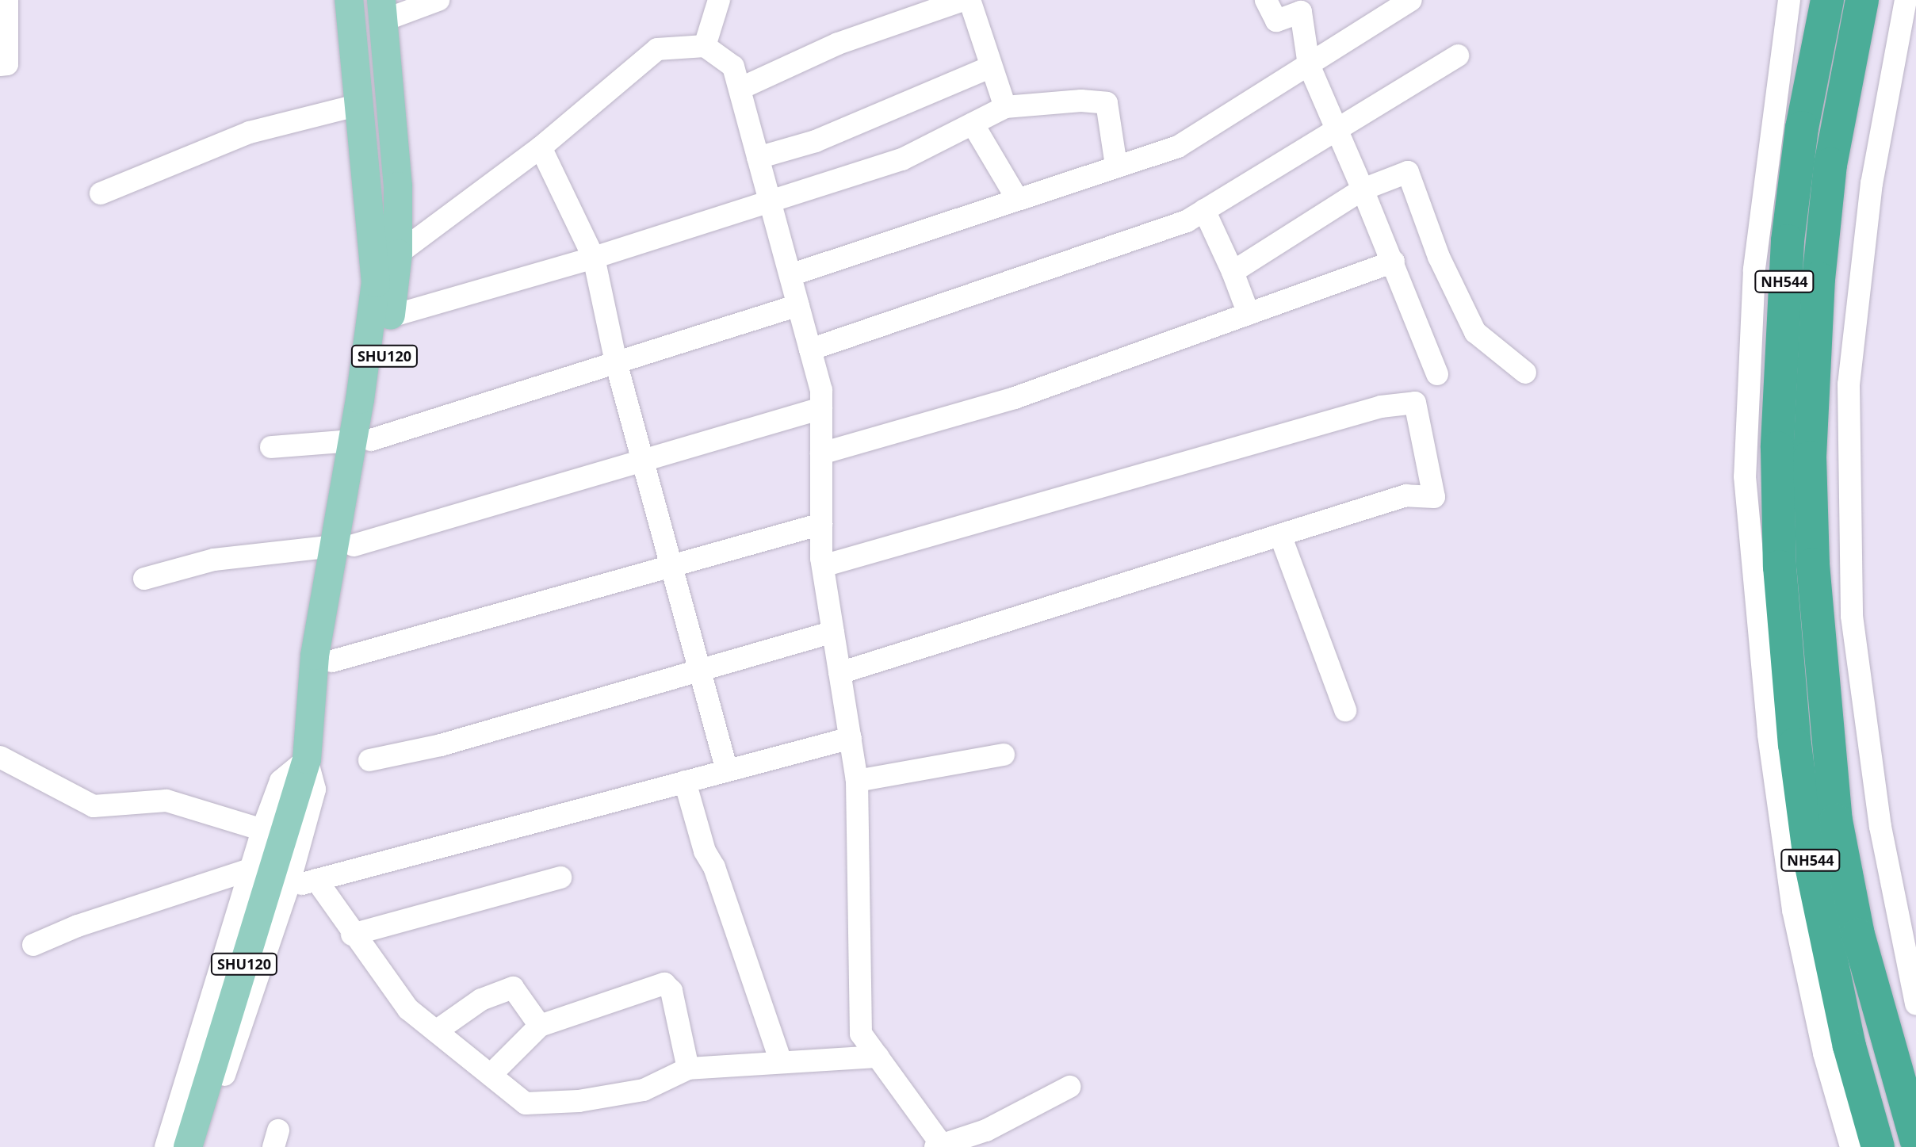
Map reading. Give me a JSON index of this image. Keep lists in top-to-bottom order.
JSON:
{
  "streets": {
    "highway": ["NH544"],
    "main road": ["SHU120"]
  }
}
